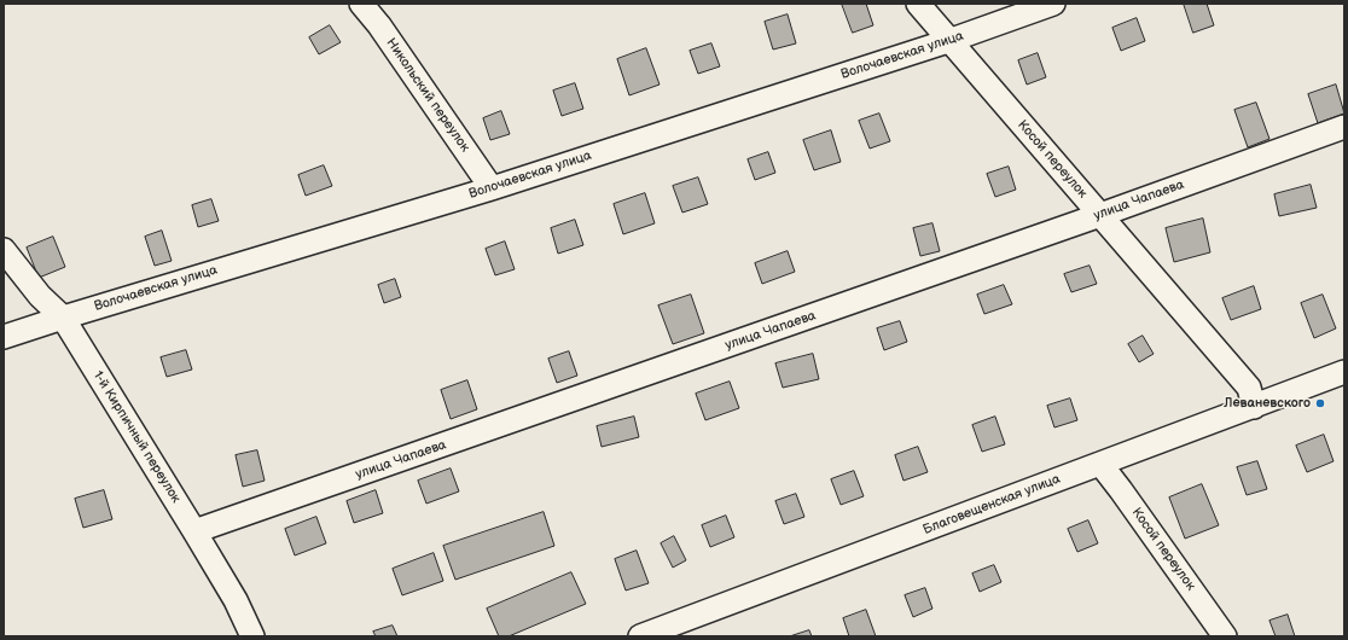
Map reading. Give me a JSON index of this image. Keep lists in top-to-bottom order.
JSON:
{
  "streets": {
    "street": [
      "Волочаевская улица",
      "Никольский переулок",
      "Косой переулок",
      "улица Чапаева",
      "1-й Кирпичный переулок",
      "Благовещенская улица"
    ]
  },
  "crossings": [
    ["Волочаевская улица", "Никольский переулок"],
    ["Волочаевская улица", "Косой переулок"],
    ["Волочаевская улица", "1-й Кирпичный переулок"],
    ["Косой переулок", "улица Чапаева"],
    ["Косой переулок", "Благовещенская улица"],
    ["улица Чапаева", "1-й Кирпичный переулок"]
  ],
  "places": ["Леваневского"]
}
